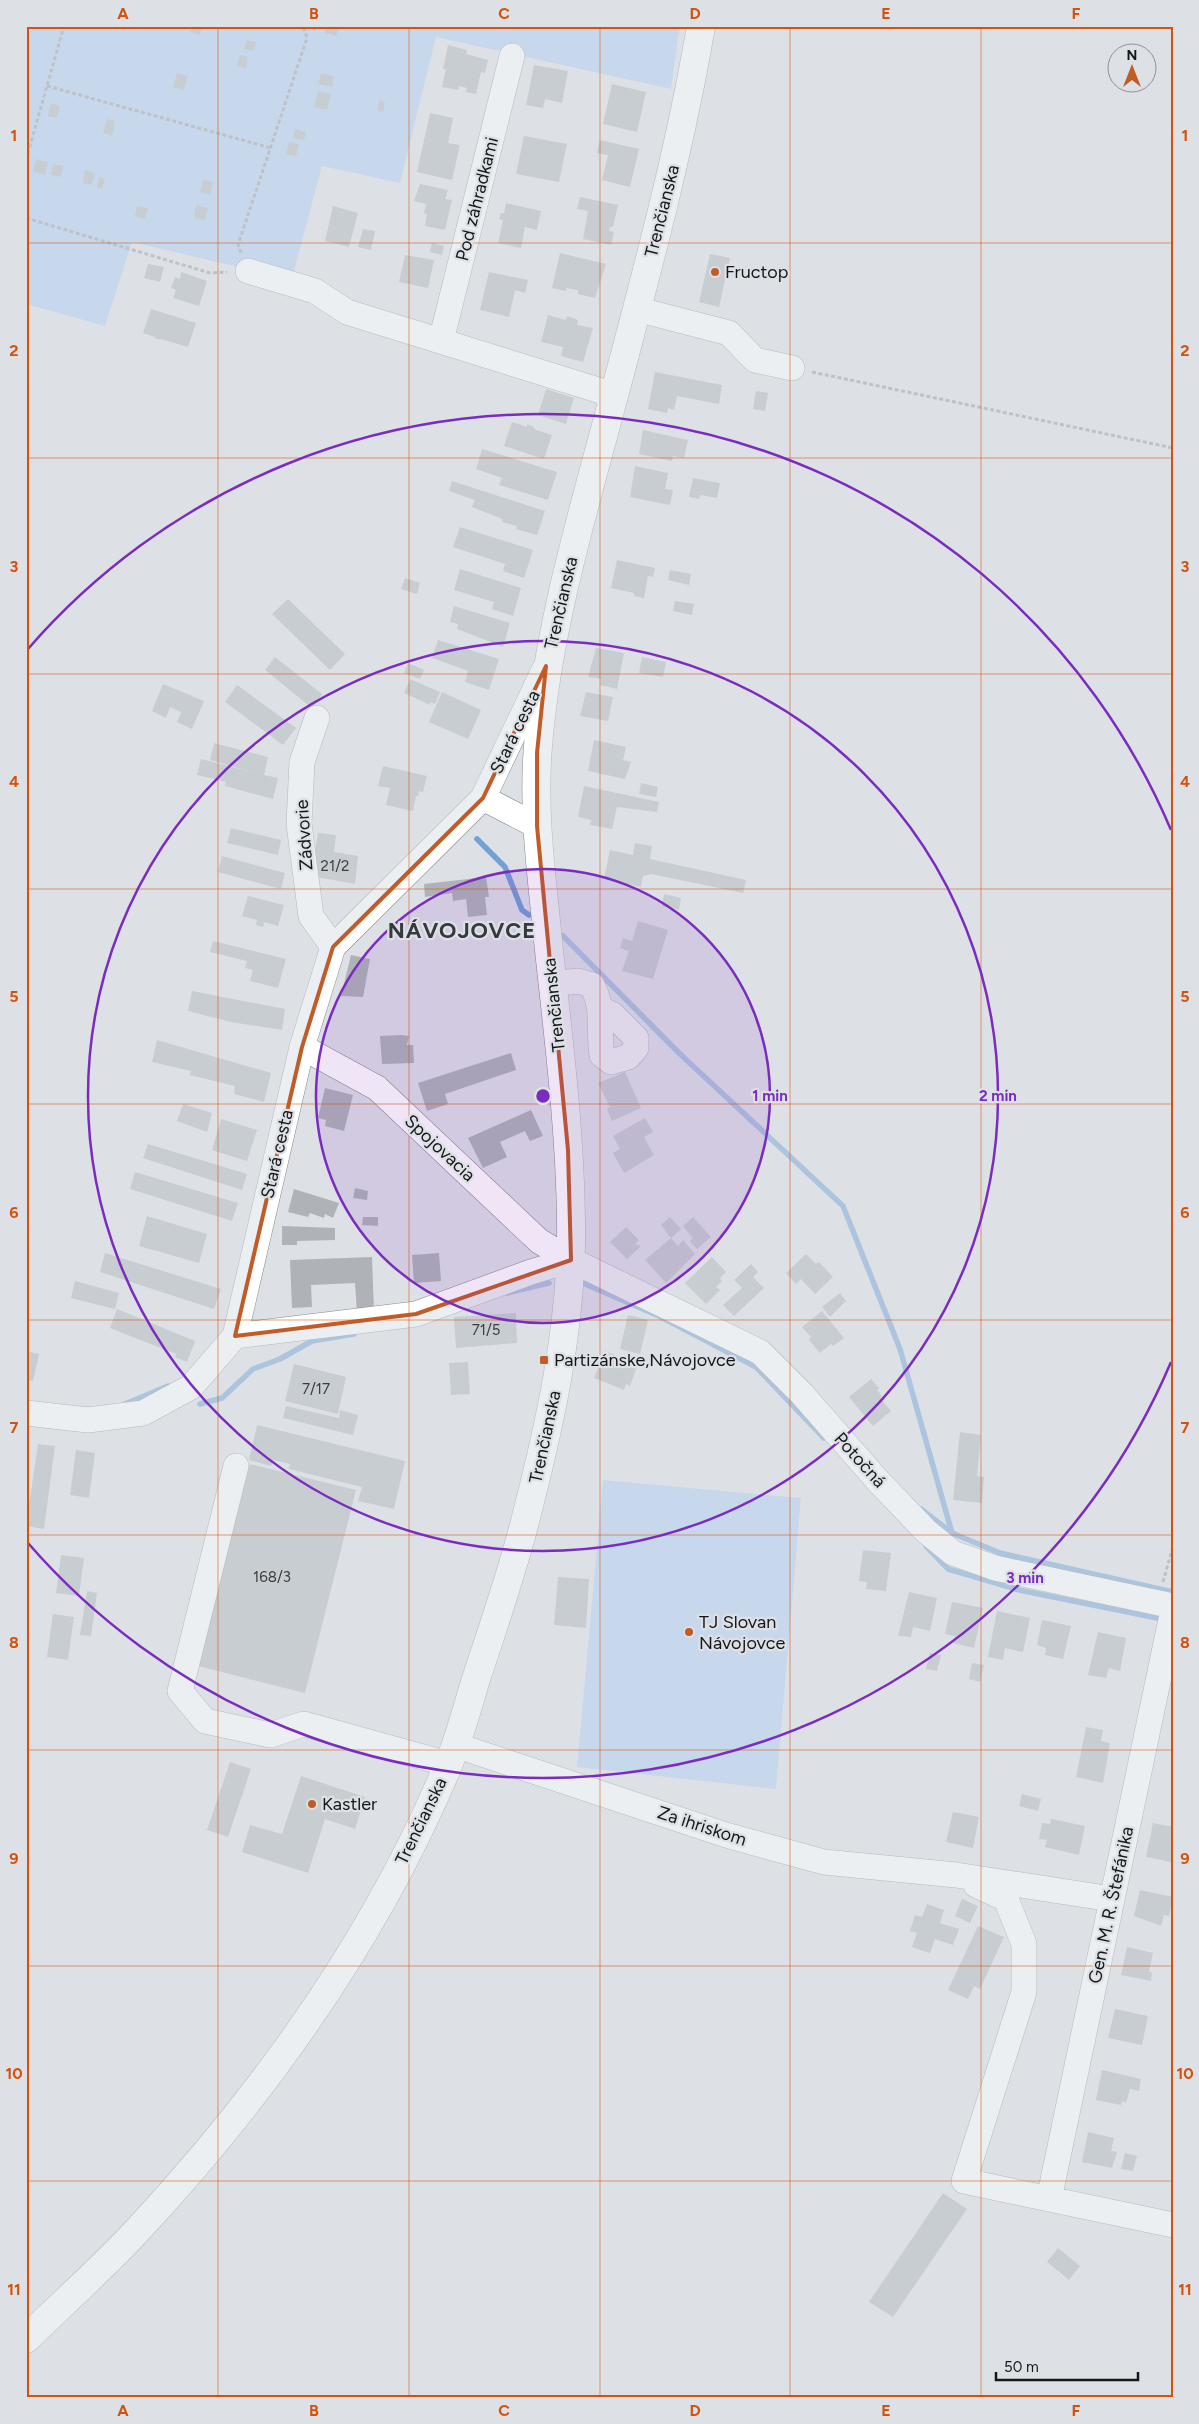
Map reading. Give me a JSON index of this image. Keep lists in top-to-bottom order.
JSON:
{
  "streets": {
    "main road": ["Trenčianska"],
    "street": [
      "Pod záhradkami",
      "Stará cesta",
      "Zádvorie",
      "Spojovacia",
      "Potočná",
      "Za ihriskom",
      "Gen. M. R. Štefánika"
    ]
  },
  "crossings": [
    ["Trenčianska", "Stará cesta"],
    ["Trenčianska", "Spojovacia"],
    ["Trenčianska", "Potočná"],
    ["Trenčianska", "Za ihriskom"],
    ["Stará cesta", "Zádvorie"],
    ["Stará cesta", "Spojovacia"],
    ["Spojovacia", "Potočná"],
    ["Za ihriskom", "Gen. M. R. Štefánika"]
  ],
  "districts": ["NÁVOJOVCE"],
  "places": {
    "other": ["Fructop", "TJ Slovan Návojovce", "Kastler"],
    "transit": ["Partizánske,Návojovce"]
  },
  "house_numbers": [
    "21/2",
    "71/5",
    "7/17",
    "168/3"
  ],
  "scale_bar": "50 m",
  "north": "top",
  "grid": {
    "columns": [
      "A",
      "B",
      "C",
      "D",
      "E",
      "F"
    ],
    "rows": [
      "1",
      "2",
      "3",
      "4",
      "5",
      "6",
      "7",
      "8",
      "9",
      "10",
      "11"
    ]
  },
  "rings": ["1 min", "2 min", "3 min"]
}
